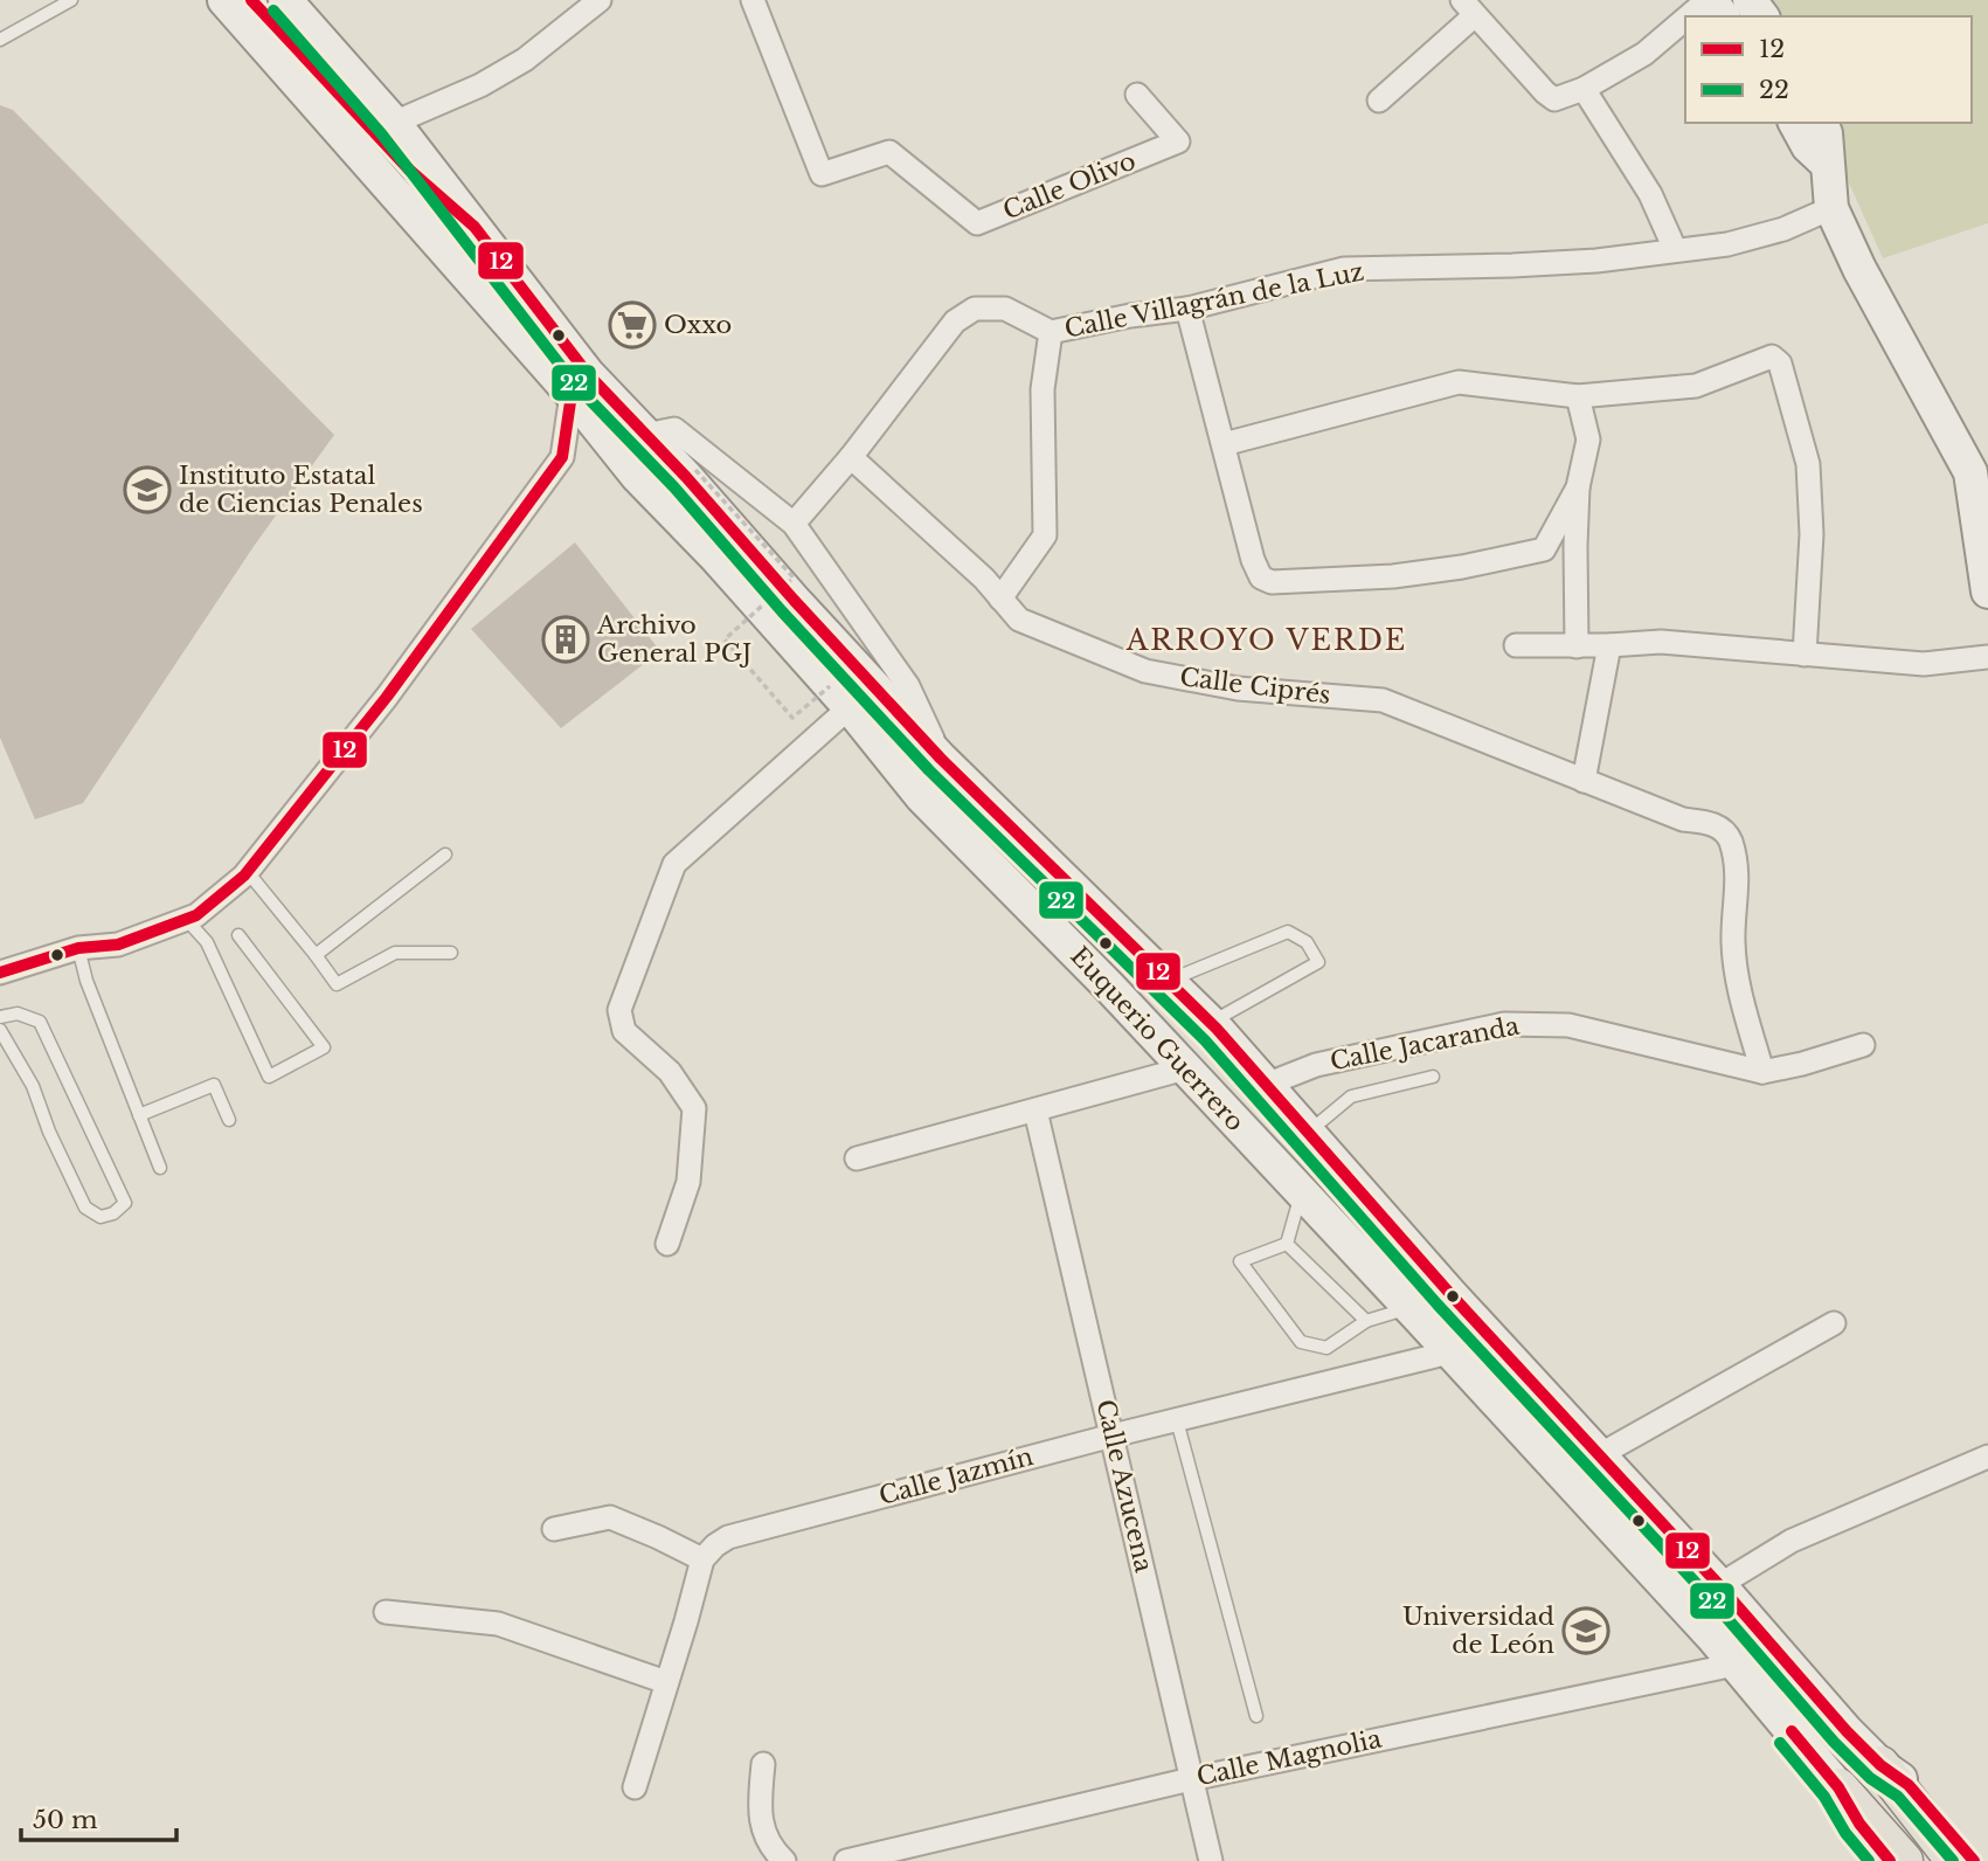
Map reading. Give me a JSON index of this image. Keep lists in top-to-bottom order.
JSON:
{
  "streets": {
    "main road": ["Euquerio Guerrero"],
    "street": [
      "Calle Olivo",
      "Calle Villagrán de la Luz",
      "Calle Ciprés",
      "Calle Jacaranda",
      "Calle Jazmín",
      "Calle Azucena",
      "Calle Magnolia"
    ]
  },
  "crossings": [
    ["Calle Villagrán de la Luz", "Calle Ciprés"],
    ["Calle Ciprés", "Calle Jacaranda"],
    ["Euquerio Guerrero", "Calle Jacaranda"],
    ["Euquerio Guerrero", "Calle Jazmín"],
    ["Euquerio Guerrero", "Calle Magnolia"],
    ["Calle Jazmín", "Calle Azucena"],
    ["Calle Azucena", "Calle Magnolia"]
  ],
  "districts": ["ARROYO VERDE"],
  "places": {
    "supermarket": ["Oxxo"],
    "school or university": ["Instituto Estatal de Ciencias Penales", "Universidad de León"],
    "building": ["Archivo General PGJ"]
  },
  "lines": ["transit line 12", "transit line 22"],
  "legend": ["12", "22"],
  "scale_bar": "50 m"
}
